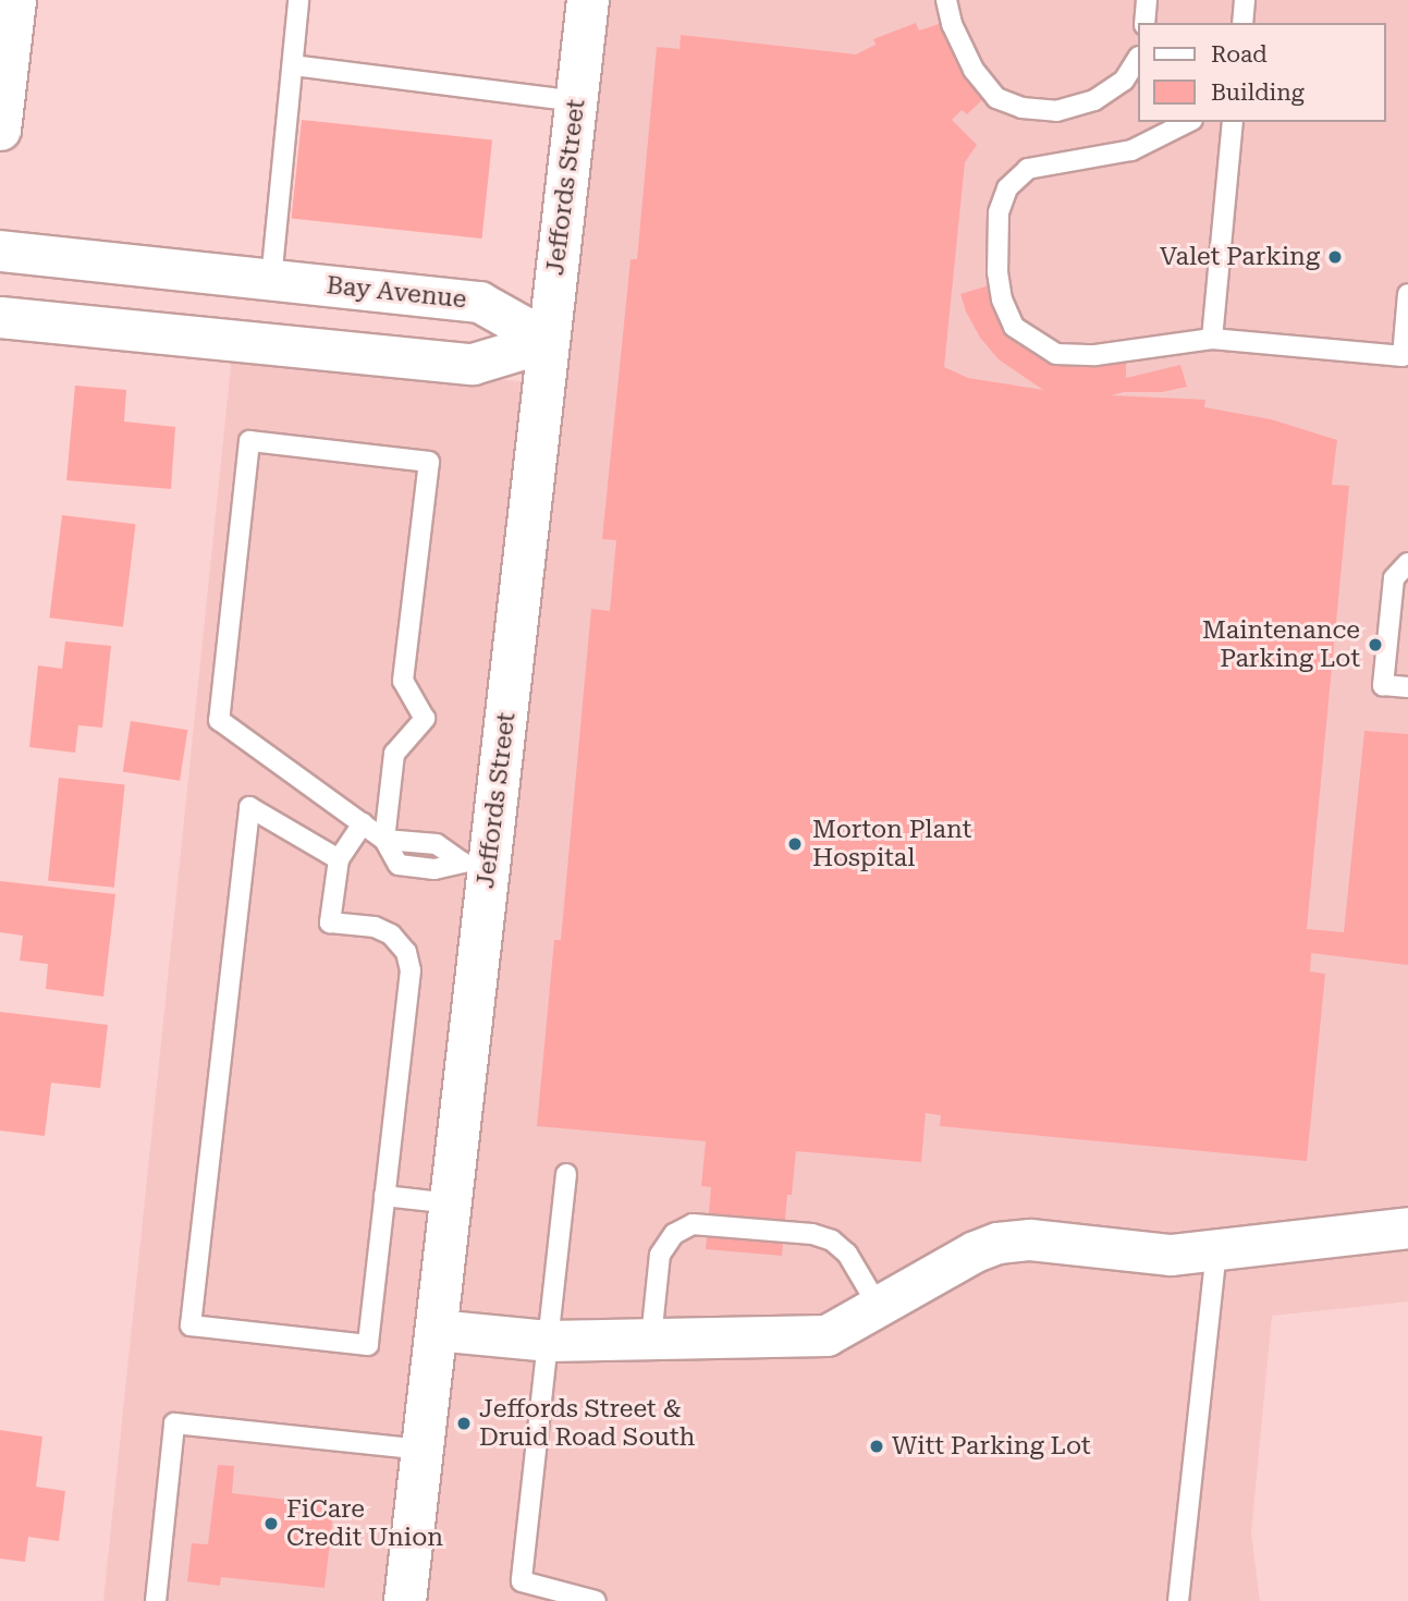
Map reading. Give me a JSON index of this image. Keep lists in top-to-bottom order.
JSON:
{
  "streets": {
    "street": ["Jeffords Street", "Bay Avenue"]
  },
  "crossings": [
    ["Jeffords Street", "Bay Avenue"]
  ],
  "places": [
    "Valet Parking",
    "Maintenance Parking Lot",
    "Morton Plant Hospital",
    "Jeffords Street & Druid Road South",
    "Witt Parking Lot",
    "FiCare Credit Union"
  ],
  "legend": ["Road", "Building"]
}
